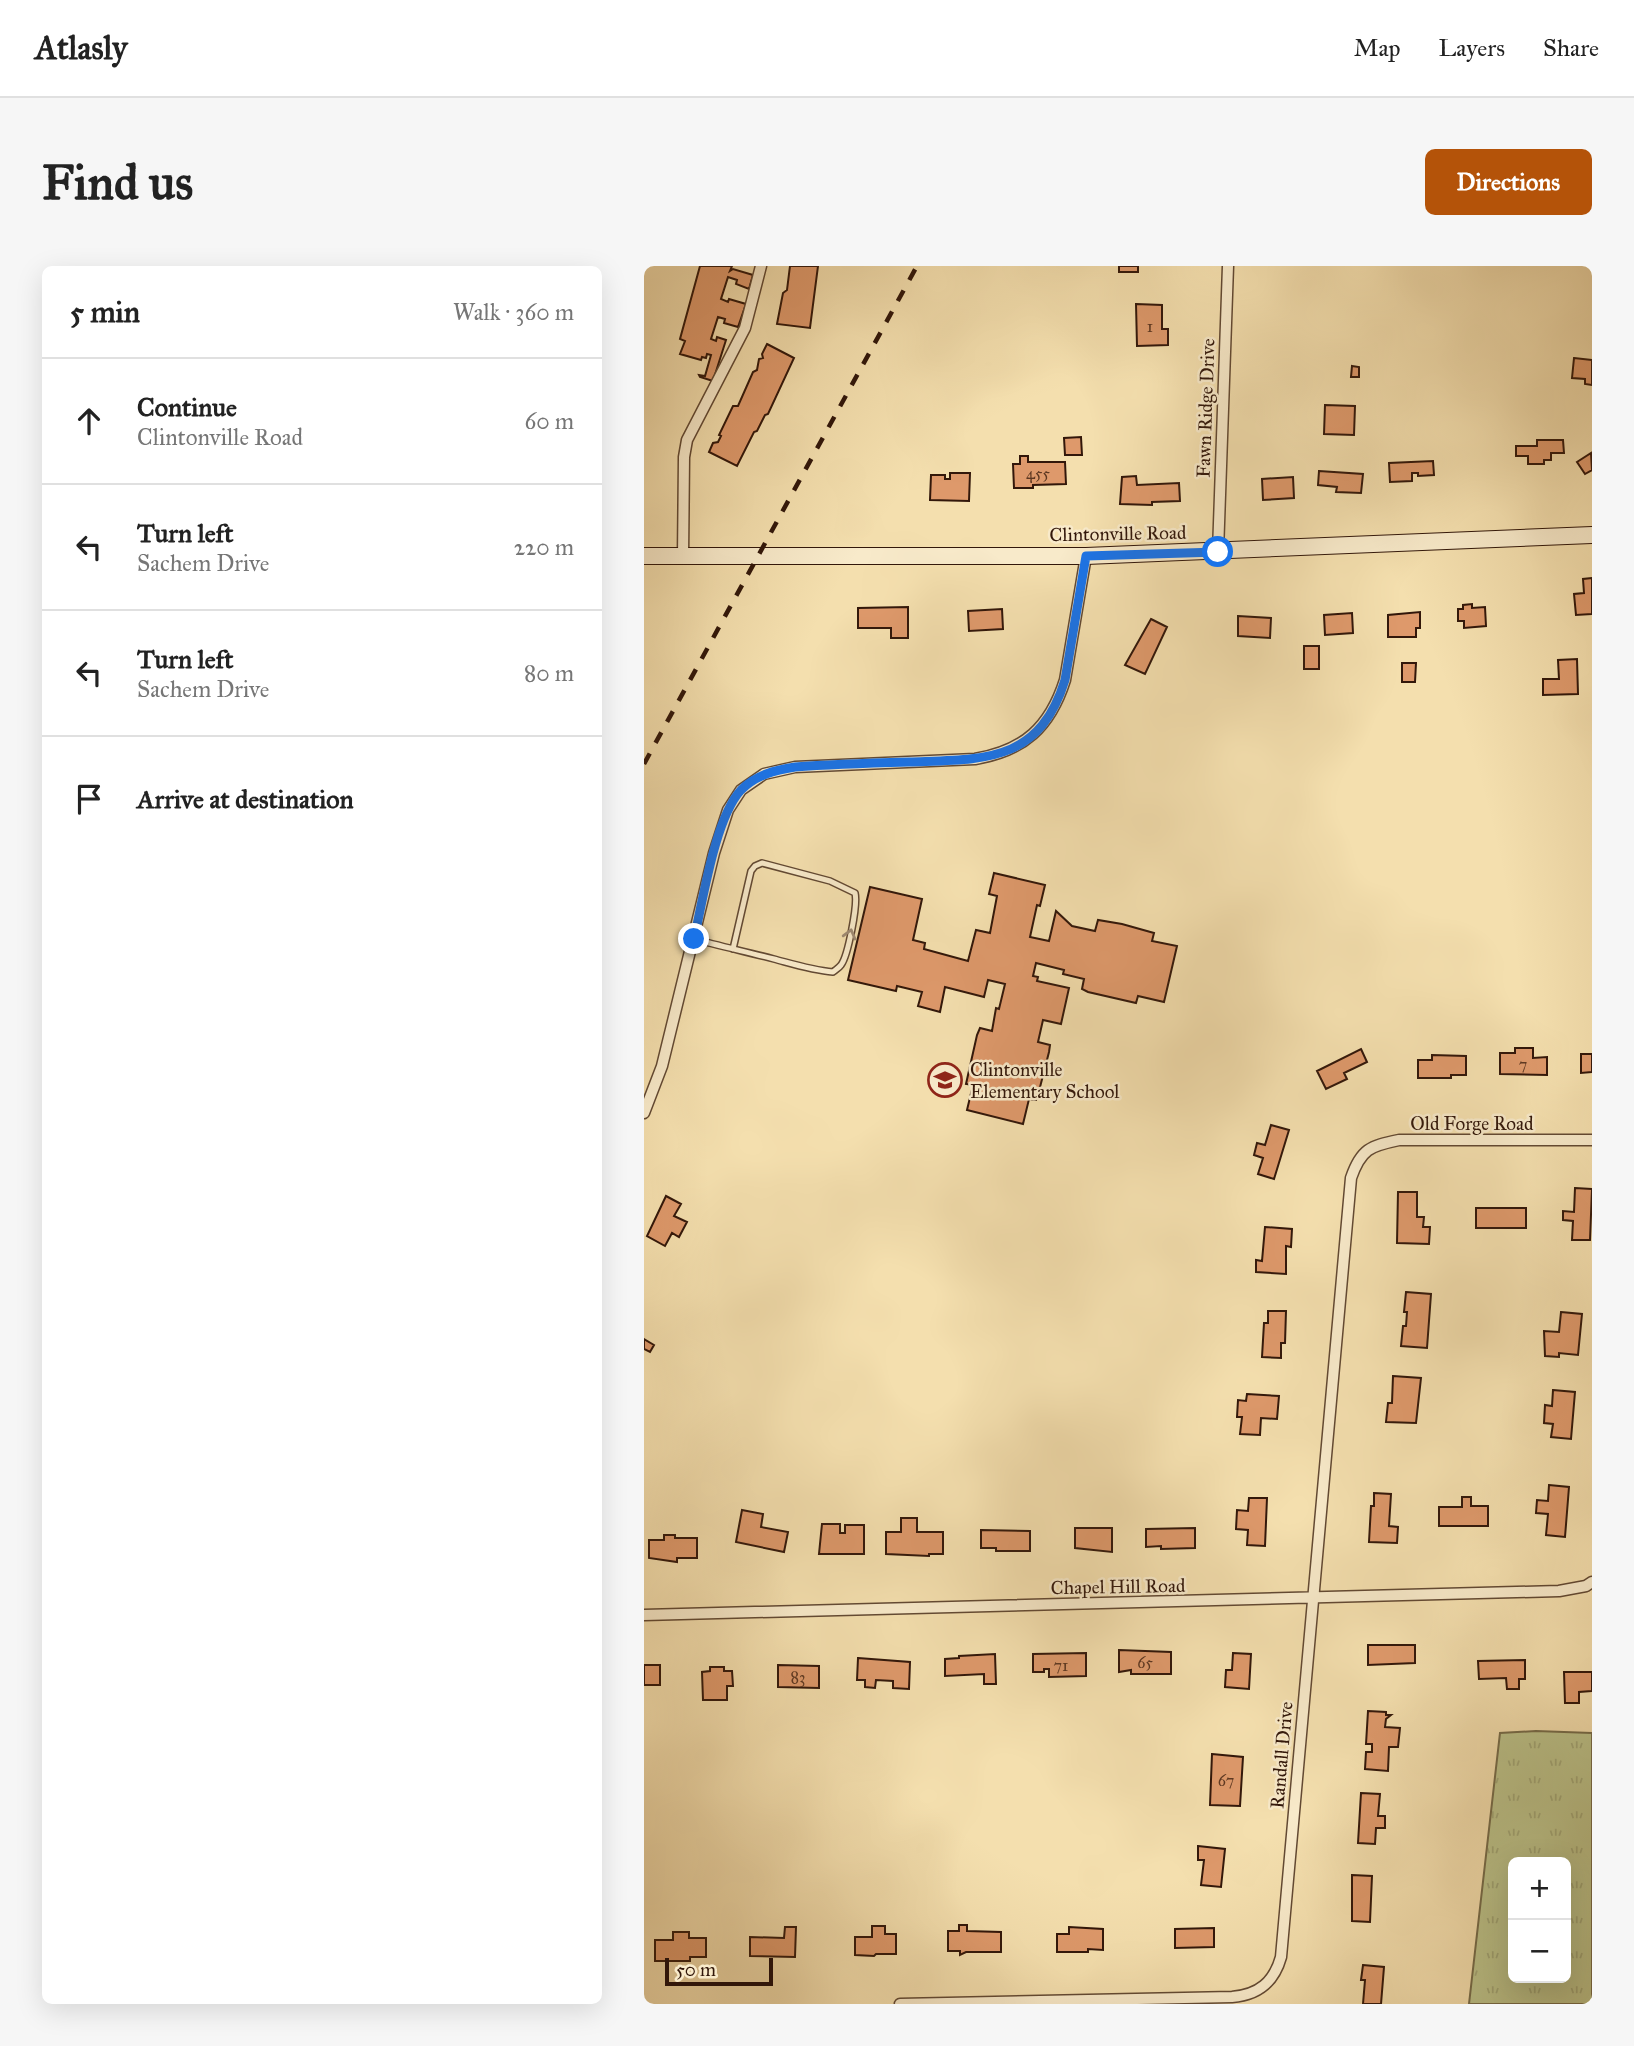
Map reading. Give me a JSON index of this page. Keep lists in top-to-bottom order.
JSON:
{
  "streets": {
    "main road": ["Clintonville Road"],
    "street": [
      "Fawn Ridge Drive",
      "Old Forge Road",
      "Chapel Hill Road",
      "Randall Drive"
    ]
  },
  "crossings": [
    ["Fawn Ridge Drive", "Clintonville Road"],
    ["Old Forge Road", "Randall Drive"],
    ["Chapel Hill Road", "Randall Drive"]
  ],
  "places": {
    "school or university": ["Clintonville Elementary School"]
  },
  "house_numbers": [
    "1",
    "455",
    "7",
    "65",
    "71",
    "83",
    "67"
  ],
  "scale_bar": "50 m",
  "page": {
    "header": "Atlasly",
    "nav": ["Map", "Layers", "Share"],
    "buttons": "Directions",
    "title": "Find us",
    "heading": ["5 min", "Walk · 360 m"],
    "list": [
      ["Continue", "Clintonville Road", "60 m"],
      ["Turn left", "Sachem Drive", "220 m"],
      ["Turn left", "Sachem Drive", "80 m"],
      "Arrive at destination"
    ],
    "map_buttons": ["+", "−"],
    "scale": "50 m"
  }
}
